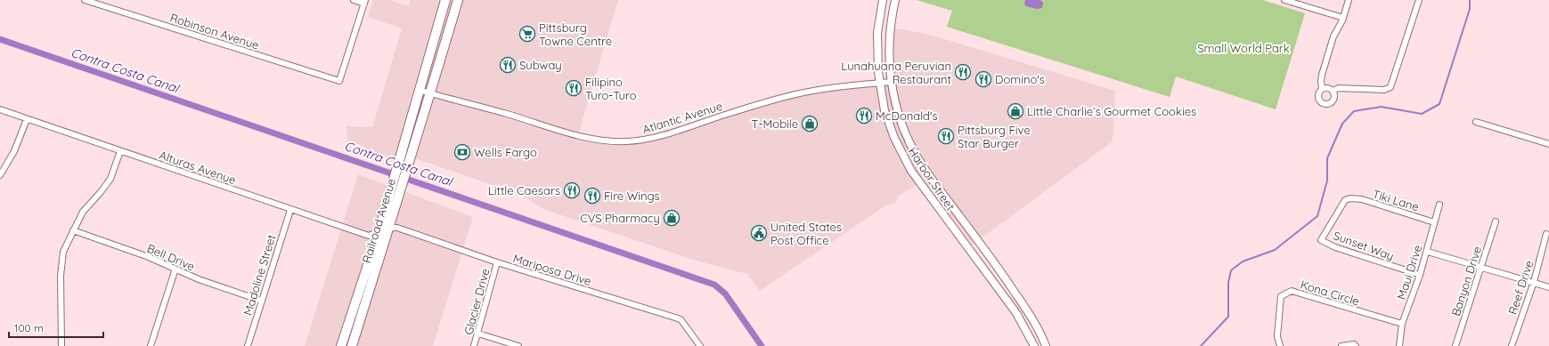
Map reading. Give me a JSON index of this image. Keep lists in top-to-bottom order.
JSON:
{
  "streets": {
    "highway": ["Railroad Avenue"],
    "street": [
      "Robinson Avenue",
      "Atlantic Avenue",
      "Alturas Avenue",
      "Harbor Street",
      "Tiki Lane",
      "Sunset Way",
      "Bell Drive",
      "Mariposa Drive",
      "Maui Drive",
      "Madoline Street",
      "Banyon Drive",
      "Reef Drive",
      "Kona Circle",
      "Glacier Drive"
    ]
  },
  "crossings": [
    ["Atlantic Avenue", "Harbor Street"],
    ["Atlantic Avenue", "Railroad Avenue"],
    ["Alturas Avenue", "Railroad Avenue"],
    ["Alturas Avenue", "Mariposa Drive"],
    ["Alturas Avenue", "Madoline Street"],
    ["Tiki Lane", "Sunset Way"],
    ["Tiki Lane", "Maui Drive"],
    ["Railroad Avenue", "Mariposa Drive"],
    ["Sunset Way", "Maui Drive"],
    ["Bell Drive", "Madoline Street"],
    ["Mariposa Drive", "Glacier Drive"],
    ["Maui Drive", "Kona Circle"]
  ],
  "water": ["Contra Costa Canal"],
  "parks": ["Small World Park"],
  "places": {
    "supermarket": ["Pittsburg Towne Centre"],
    "restaurant": [
      "Subway",
      "Lunahuana Peruvian Restaurant",
      "Domino's",
      "Filipino Turo-Turo",
      "McDonald's",
      "Pittsburg Five Star Burger",
      "Little Caesars",
      "Fire Wings"
    ],
    "shop": ["Little Charlie’s Gourmet Cookies", "T-Mobile", "CVS Pharmacy"],
    "bank": ["Wells Fargo"],
    "public building": ["United States Post Office"]
  },
  "scale_bar": "100 m"
}
